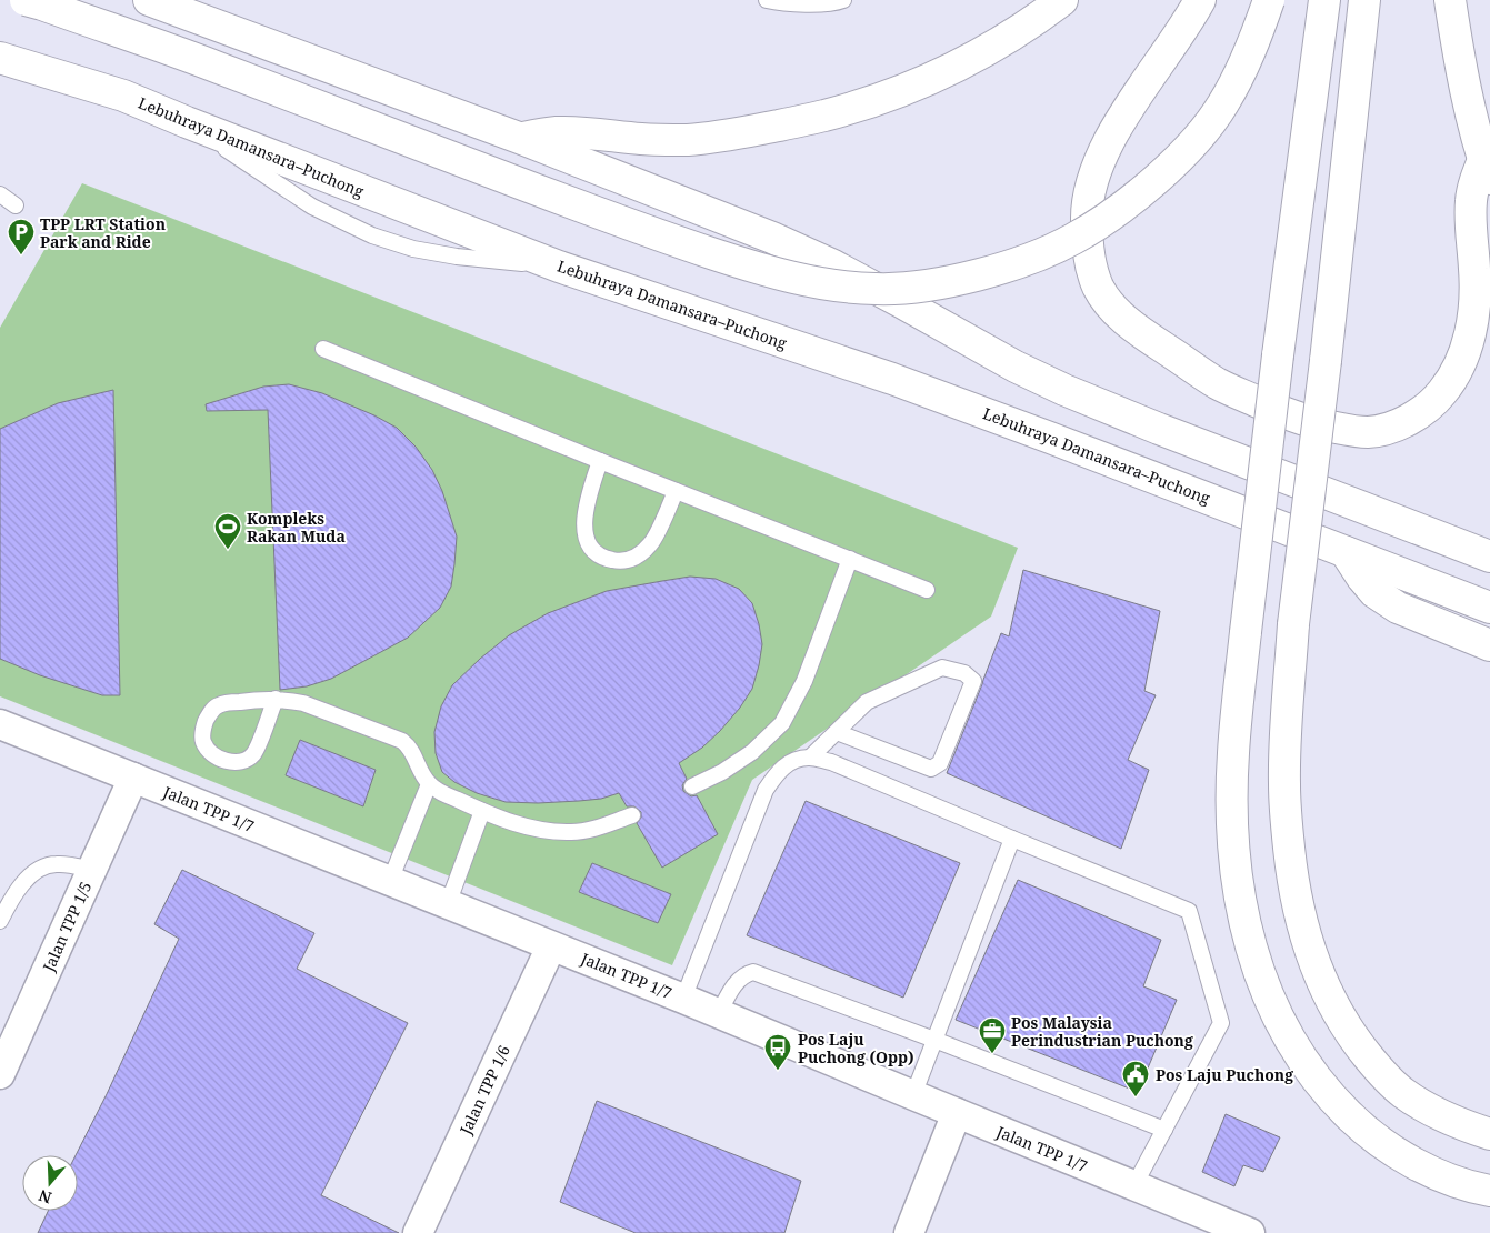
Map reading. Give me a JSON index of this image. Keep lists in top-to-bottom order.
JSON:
{
  "streets": {
    "highway": ["Lebuhraya Damansara–Puchong"],
    "street": ["Jalan TPP 1/7", "Jalan TPP 1/5", "Jalan TPP 1/6"]
  },
  "crossings": [
    ["Jalan TPP 1/7", "Jalan TPP 1/5"],
    ["Jalan TPP 1/7", "Jalan TPP 1/6"]
  ],
  "places": {
    "parking": ["TPP LRT Station Park and Ride"],
    "sports": ["Kompleks Rakan Muda"],
    "office": ["Pos Malaysia Perindustrian Puchong"],
    "bus stop": ["Pos Laju Puchong (Opp)"],
    "public building": ["Pos Laju Puchong"]
  },
  "north": "bottom"
}
